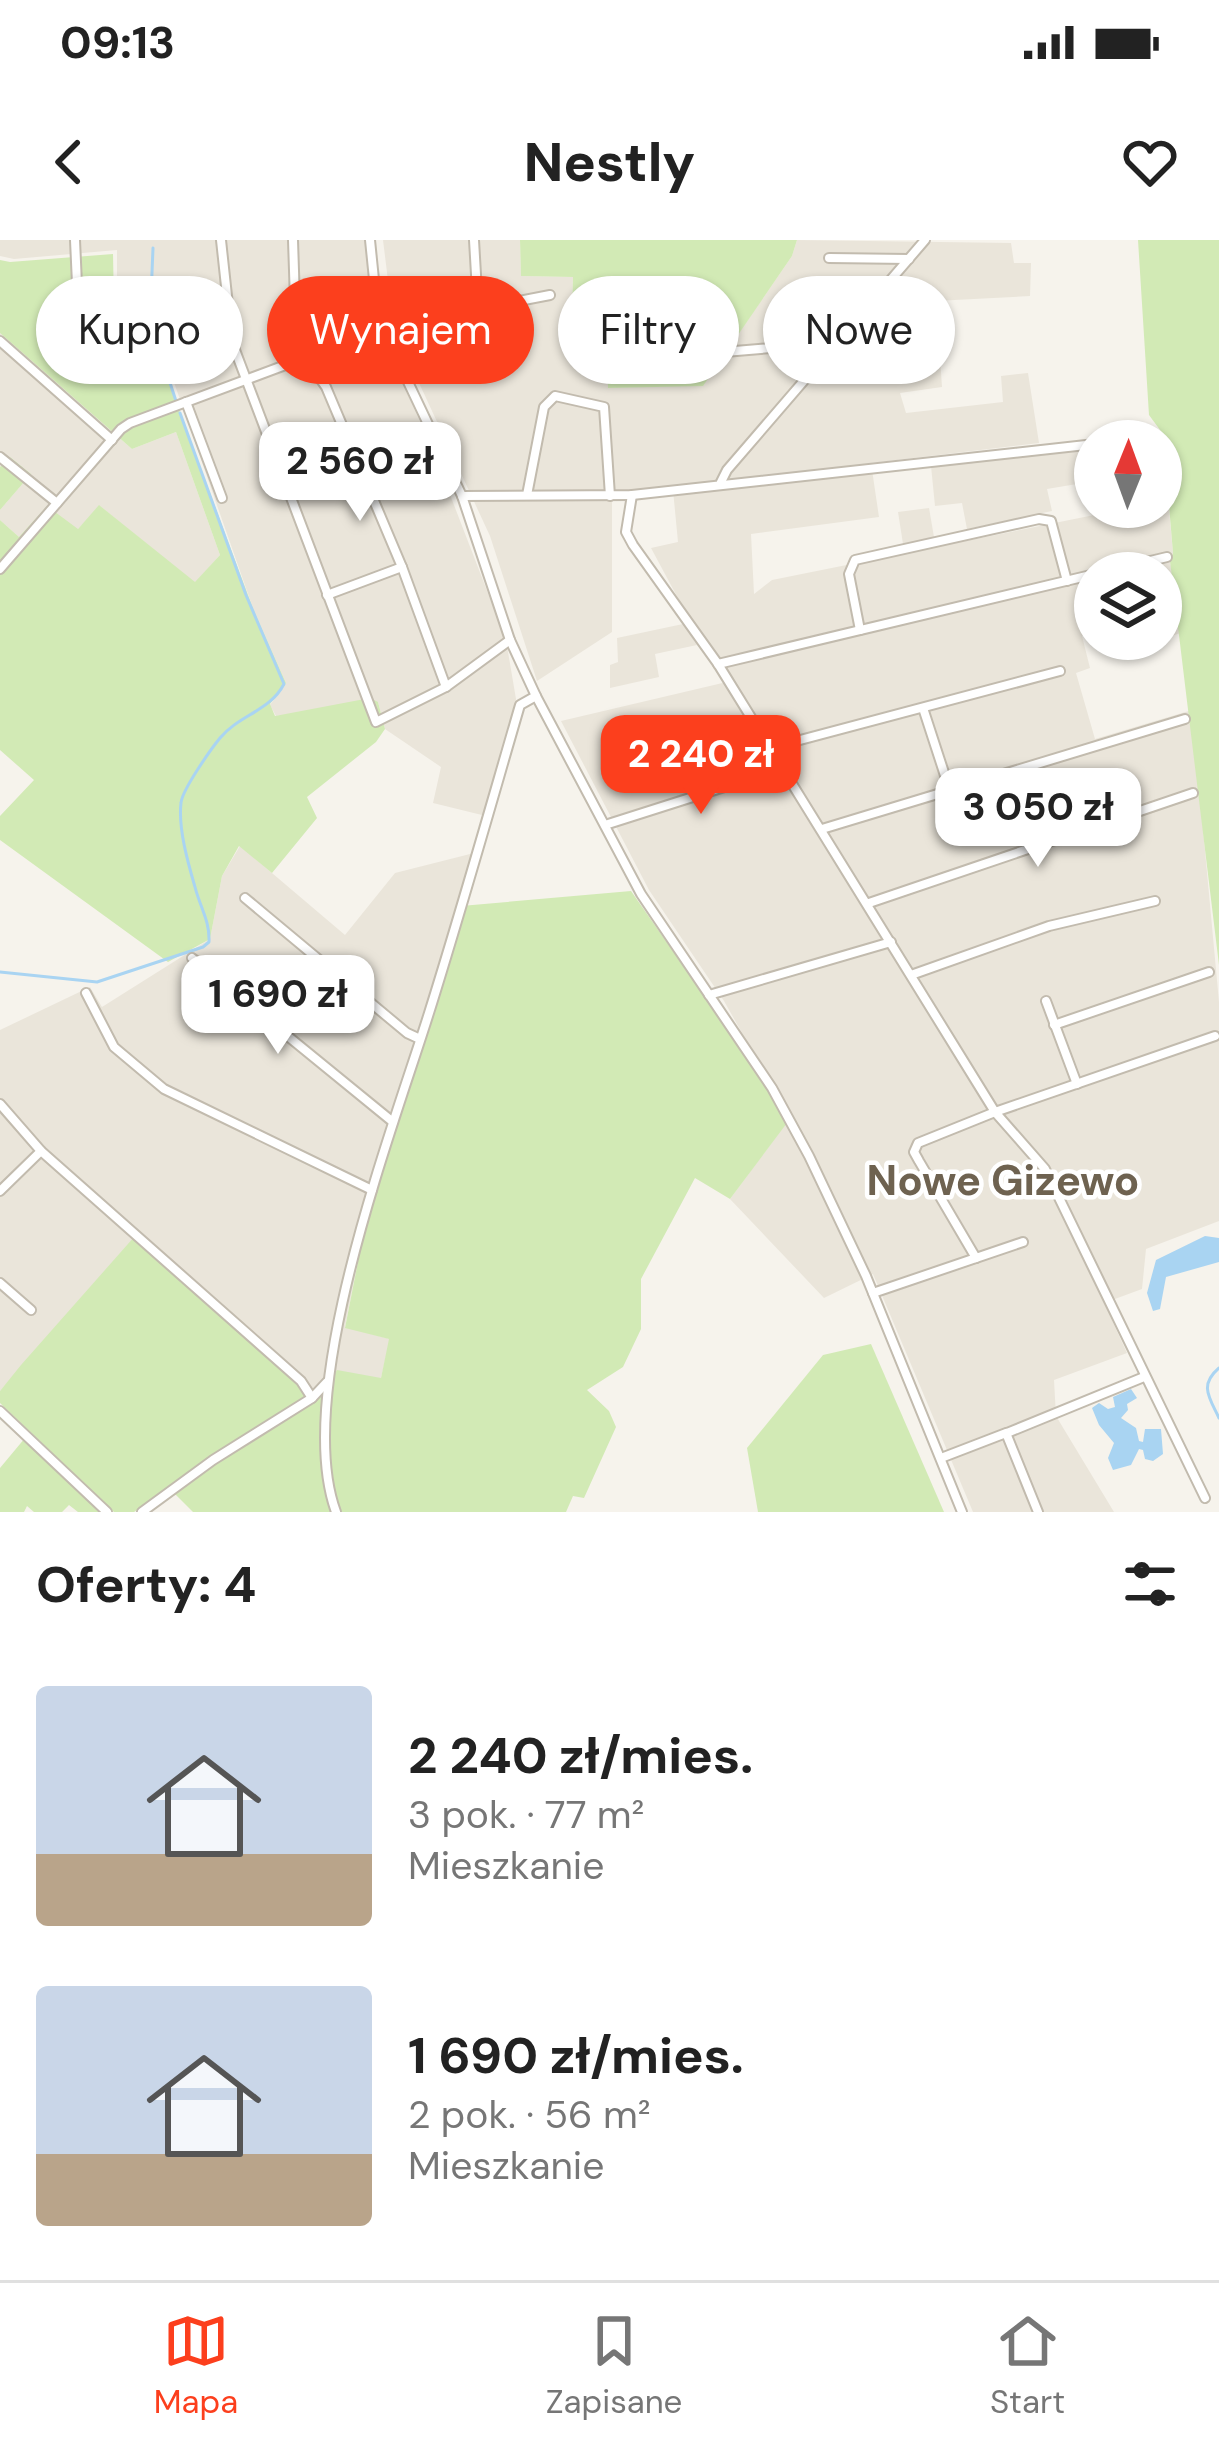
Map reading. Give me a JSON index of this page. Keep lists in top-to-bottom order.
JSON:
{
  "districts": ["Nowe Gizewo"],
  "north": "top",
  "page": {
    "status": "09:13",
    "header": "Nestly",
    "chip": [
      "Kupno",
      "Wynajem",
      "Filtry",
      "Nowe"
    ],
    "price": [
      "2 560 zł",
      "2 240 zł",
      "3 050 zł",
      "1 690 zł"
    ],
    "heading": "Oferty: 4",
    "list": [
      {
        "name": "2 240 zł/mies.",
        "note": "3 pok. · 77 m² · Mieszkanie"
      },
      {
        "name": "1 690 zł/mies.",
        "note": "2 pok. · 56 m² · Mieszkanie"
      }
    ],
    "tabs": ["Mapa", "Zapisane", "Start"]
  }
}
